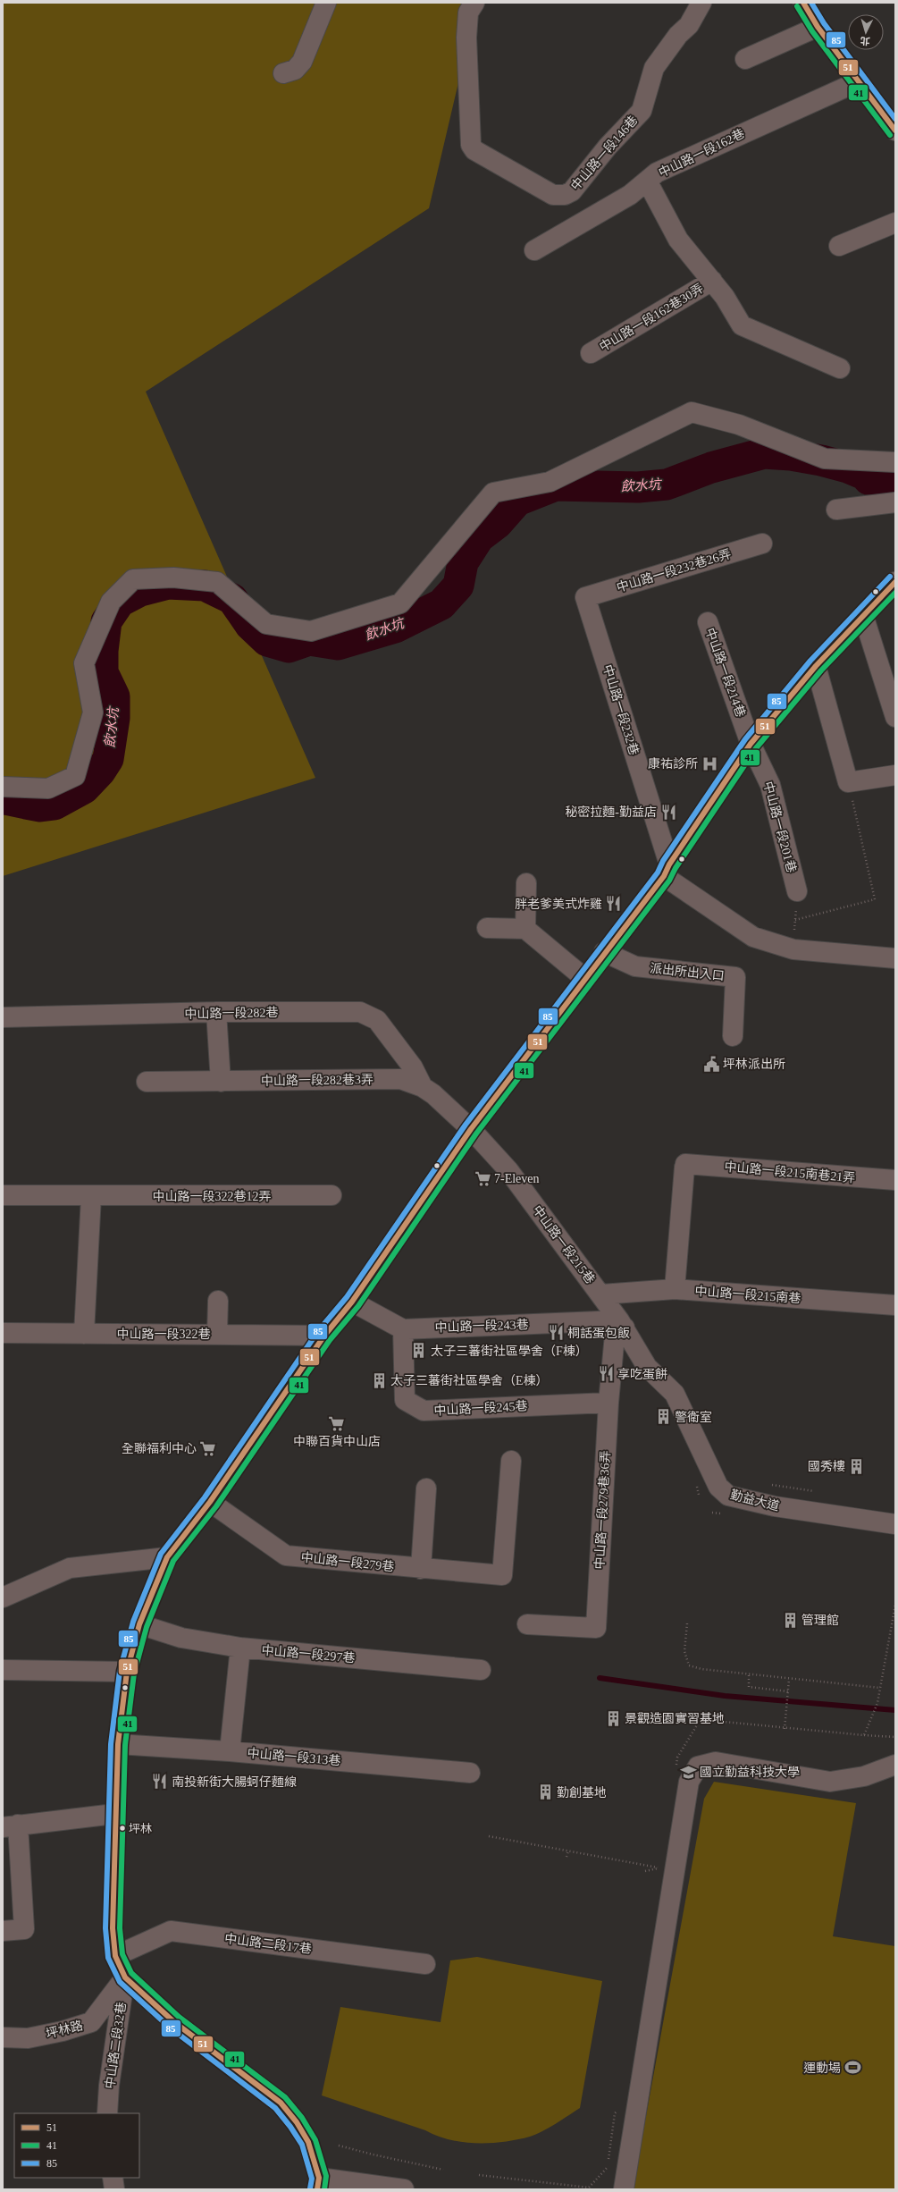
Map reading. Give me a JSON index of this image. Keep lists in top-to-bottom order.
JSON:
{
  "streets": {
    "street": [
      "中山路一段146巷",
      "中山路一段162巷",
      "中山路一段162巷30弄",
      "中山路一段232巷26弄",
      "中山路一段214巷",
      "中山路一段232巷",
      "中山路一段201巷",
      "派出所出入口",
      "中山路一段282巷",
      "中山路一段282巷3弄",
      "中山路一段215南巷21弄",
      "中山路一段322巷12弄",
      "中山路一段215巷",
      "中山路一段215南巷",
      "中山路一段243巷",
      "中山路一段322巷",
      "中山路一段245巷",
      "勤益大道",
      "中山路一段279巷36弄",
      "中山路一段279巷",
      "中山路一段297巷",
      "中山路一段313巷",
      "中山路二段17巷",
      "坪林路",
      "中山路二段32巷"
    ]
  },
  "crossings": [
    ["中山路一段232巷26弄", "中山路一段232巷"],
    ["中山路一段214巷", "中山路一段201巷"],
    ["中山路一段282巷", "中山路一段282巷3弄"],
    ["中山路一段282巷3弄", "中山路一段215巷"],
    ["中山路一段215南巷21弄", "中山路一段215南巷"],
    ["中山路一段215巷", "中山路一段215南巷"],
    ["中山路一段215巷", "中山路一段243巷"],
    ["中山路一段215巷", "勤益大道"],
    ["中山路一段215巷", "中山路一段279巷36弄"],
    ["中山路一段243巷", "中山路一段245巷"],
    ["中山路一段243巷", "中山路一段279巷36弄"],
    ["中山路一段245巷", "中山路一段279巷36弄"],
    ["坪林路", "中山路二段32巷"]
  ],
  "water": ["飲水坑"],
  "places": {
    "hospital": ["康祐診所"],
    "restaurant": [
      "秘密拉麵-勤益店",
      "胖老爹美式炸雞",
      "桐話蛋包飯",
      "享吃蛋餅",
      "南投新街大腸蚵仔麵線"
    ],
    "public building": ["坪林派出所"],
    "supermarket": ["7-Eleven", "中聯百貨中山店", "全聯福利中心"],
    "building": [
      "太子三蕃街社區學舍（F棟）",
      "太子三蕃街社區學舍（E棟）",
      "警衛室",
      "國秀樓",
      "管理館",
      "景觀造園實習基地",
      "勤創基地"
    ],
    "school or university": ["國立勤益科技大學"],
    "other": ["坪林"],
    "sports": ["運動場"]
  },
  "lines": ["transit line 51", "transit line 85", "transit line 41"],
  "legend": ["51", "41", "85"],
  "north": "bottom"
}
